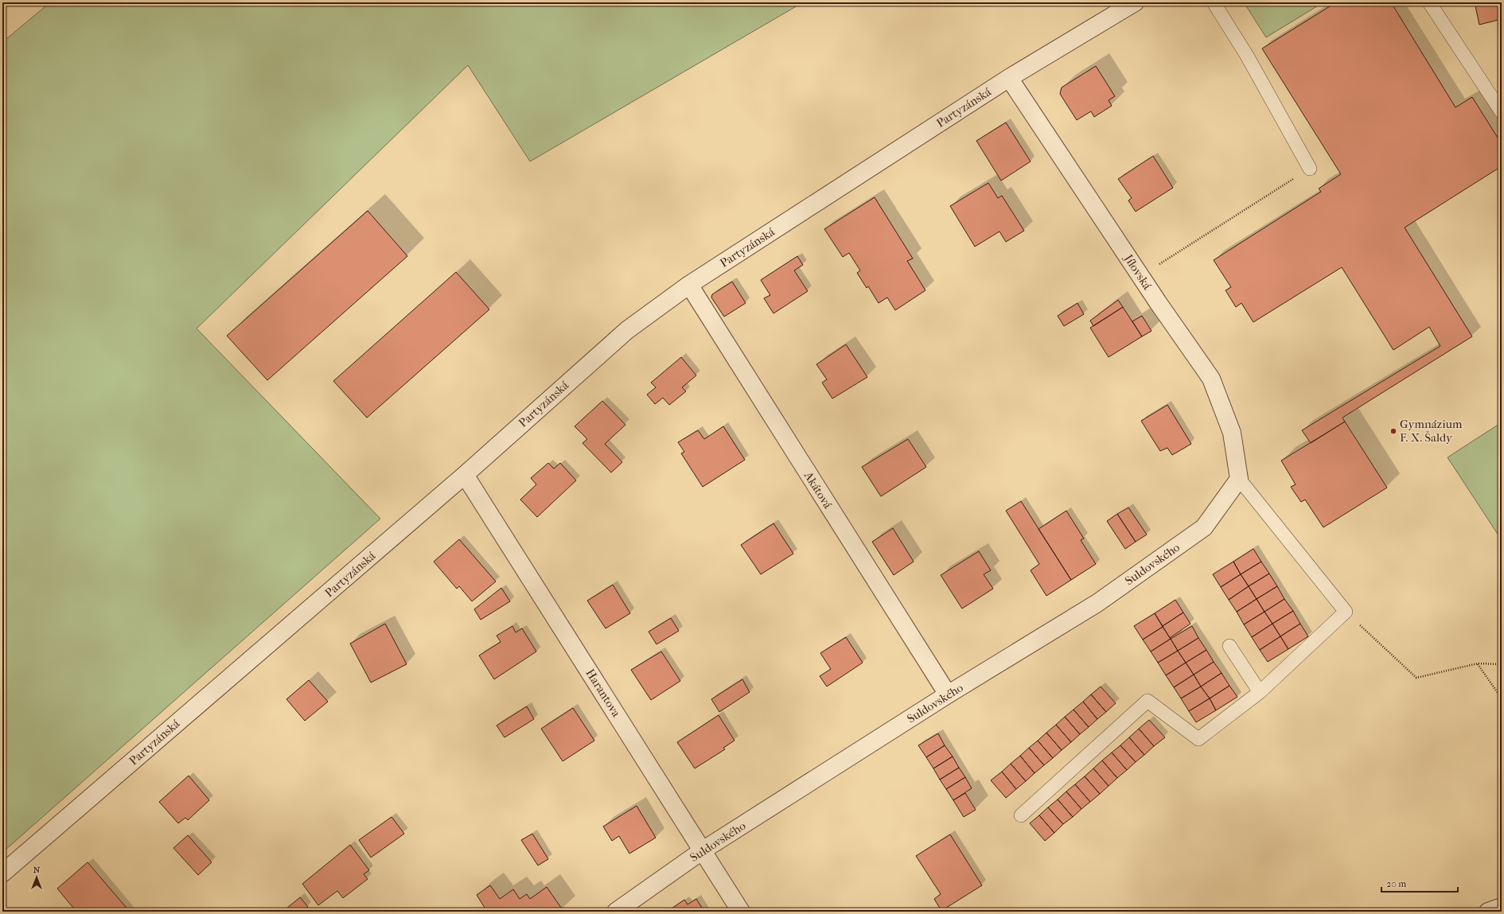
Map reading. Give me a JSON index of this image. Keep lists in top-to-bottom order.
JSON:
{
  "streets": {
    "street": [
      "Partyzánská",
      "Jílovská",
      "Akátová",
      "Suldovského",
      "Harantova"
    ]
  },
  "crossings": [
    ["Partyzánská", "Jílovská"],
    ["Partyzánská", "Akátová"],
    ["Partyzánská", "Harantova"],
    ["Jílovská", "Suldovského"],
    ["Akátová", "Suldovského"],
    ["Suldovského", "Harantova"]
  ],
  "places": ["Gymnázium F. X. Šaldy"],
  "scale_bar": "20 m",
  "north": "top"
}
